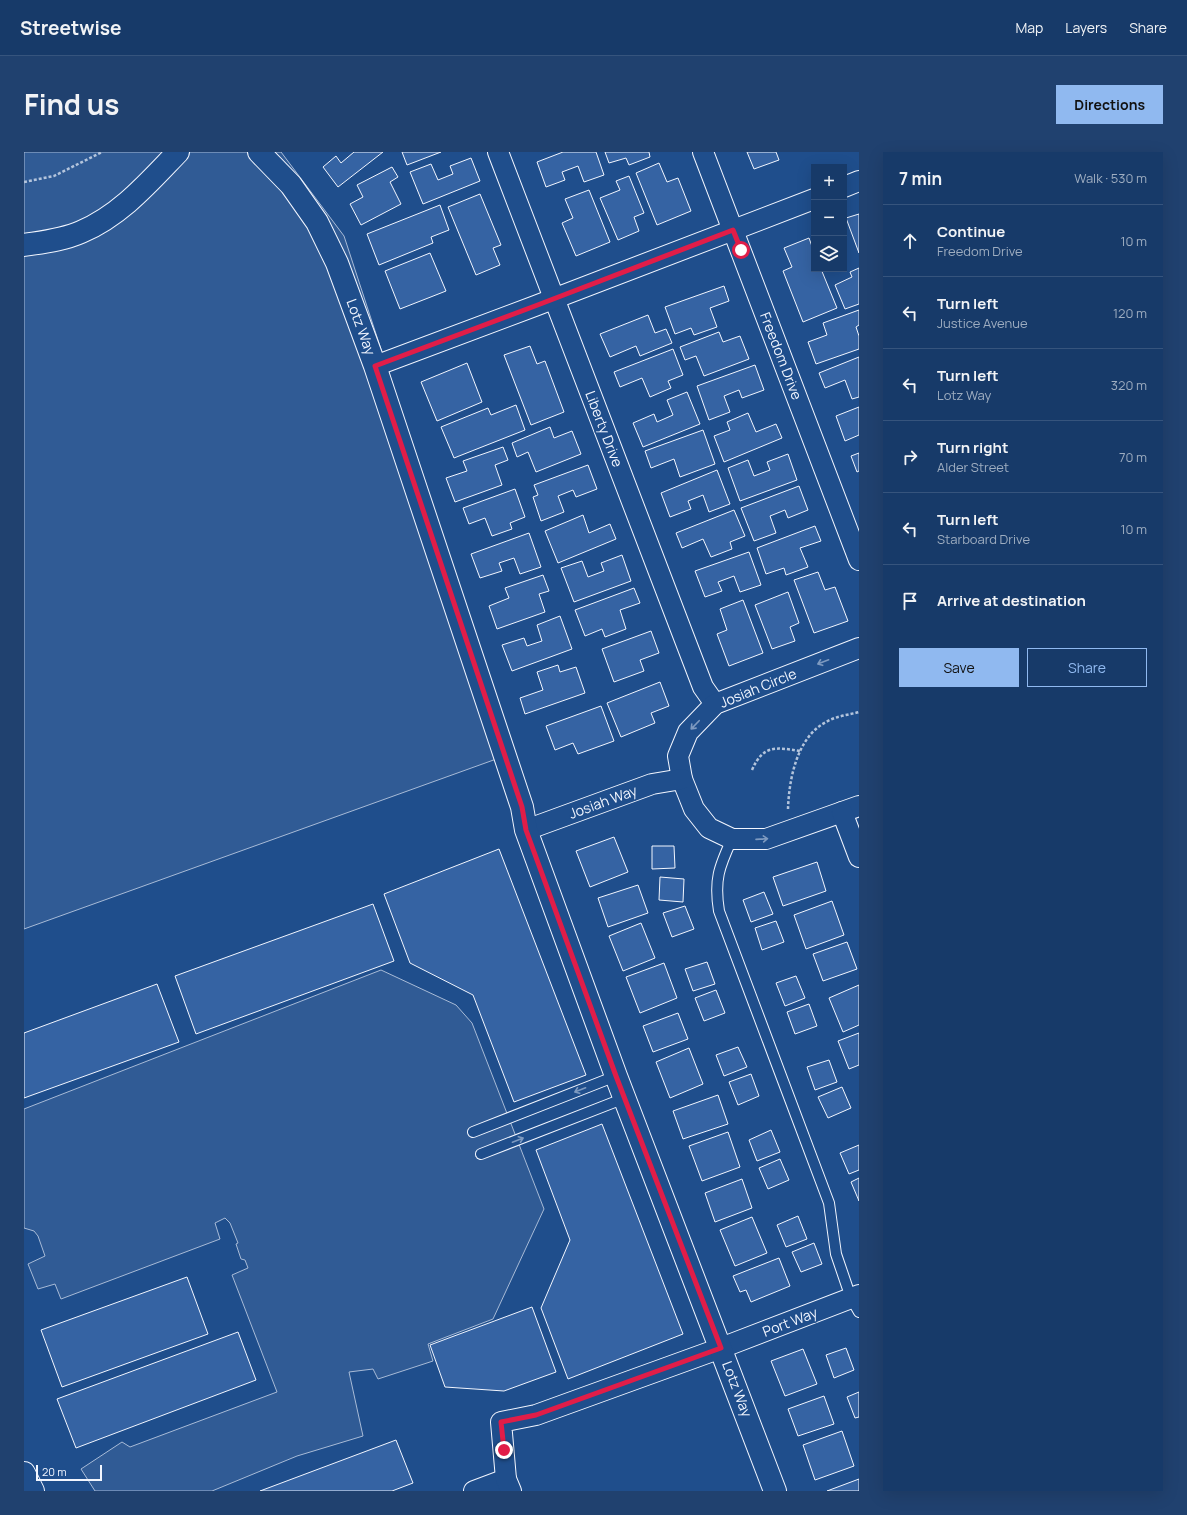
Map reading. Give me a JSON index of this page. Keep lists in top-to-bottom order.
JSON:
{
  "streets": {
    "main road": ["Lotz Way"],
    "street": [
      "Freedom Drive",
      "Liberty Drive",
      "Josiah Circle",
      "Josiah Way",
      "Port Way"
    ]
  },
  "crossings": [
    ["Lotz Way", "Josiah Way"],
    ["Lotz Way", "Port Way"],
    ["Liberty Drive", "Josiah Circle"],
    ["Josiah Circle", "Josiah Way"]
  ],
  "scale_bar": "20 m",
  "page": {
    "header": "Streetwise",
    "nav": ["Map", "Layers", "Share"],
    "title": "Find us",
    "buttons": [
      "Directions",
      ["Save", "Share"]
    ],
    "heading": ["7 min", "Walk · 530 m"],
    "map_buttons": ["+", "−"],
    "list": [
      ["Continue", "Freedom Drive", "10 m"],
      ["Turn left", "Justice Avenue", "120 m"],
      ["Turn left", "Lotz Way", "320 m"],
      ["Turn right", "Alder Street", "70 m"],
      ["Turn left", "Starboard Drive", "10 m"],
      "Arrive at destination"
    ],
    "scale": "20 m"
  }
}
